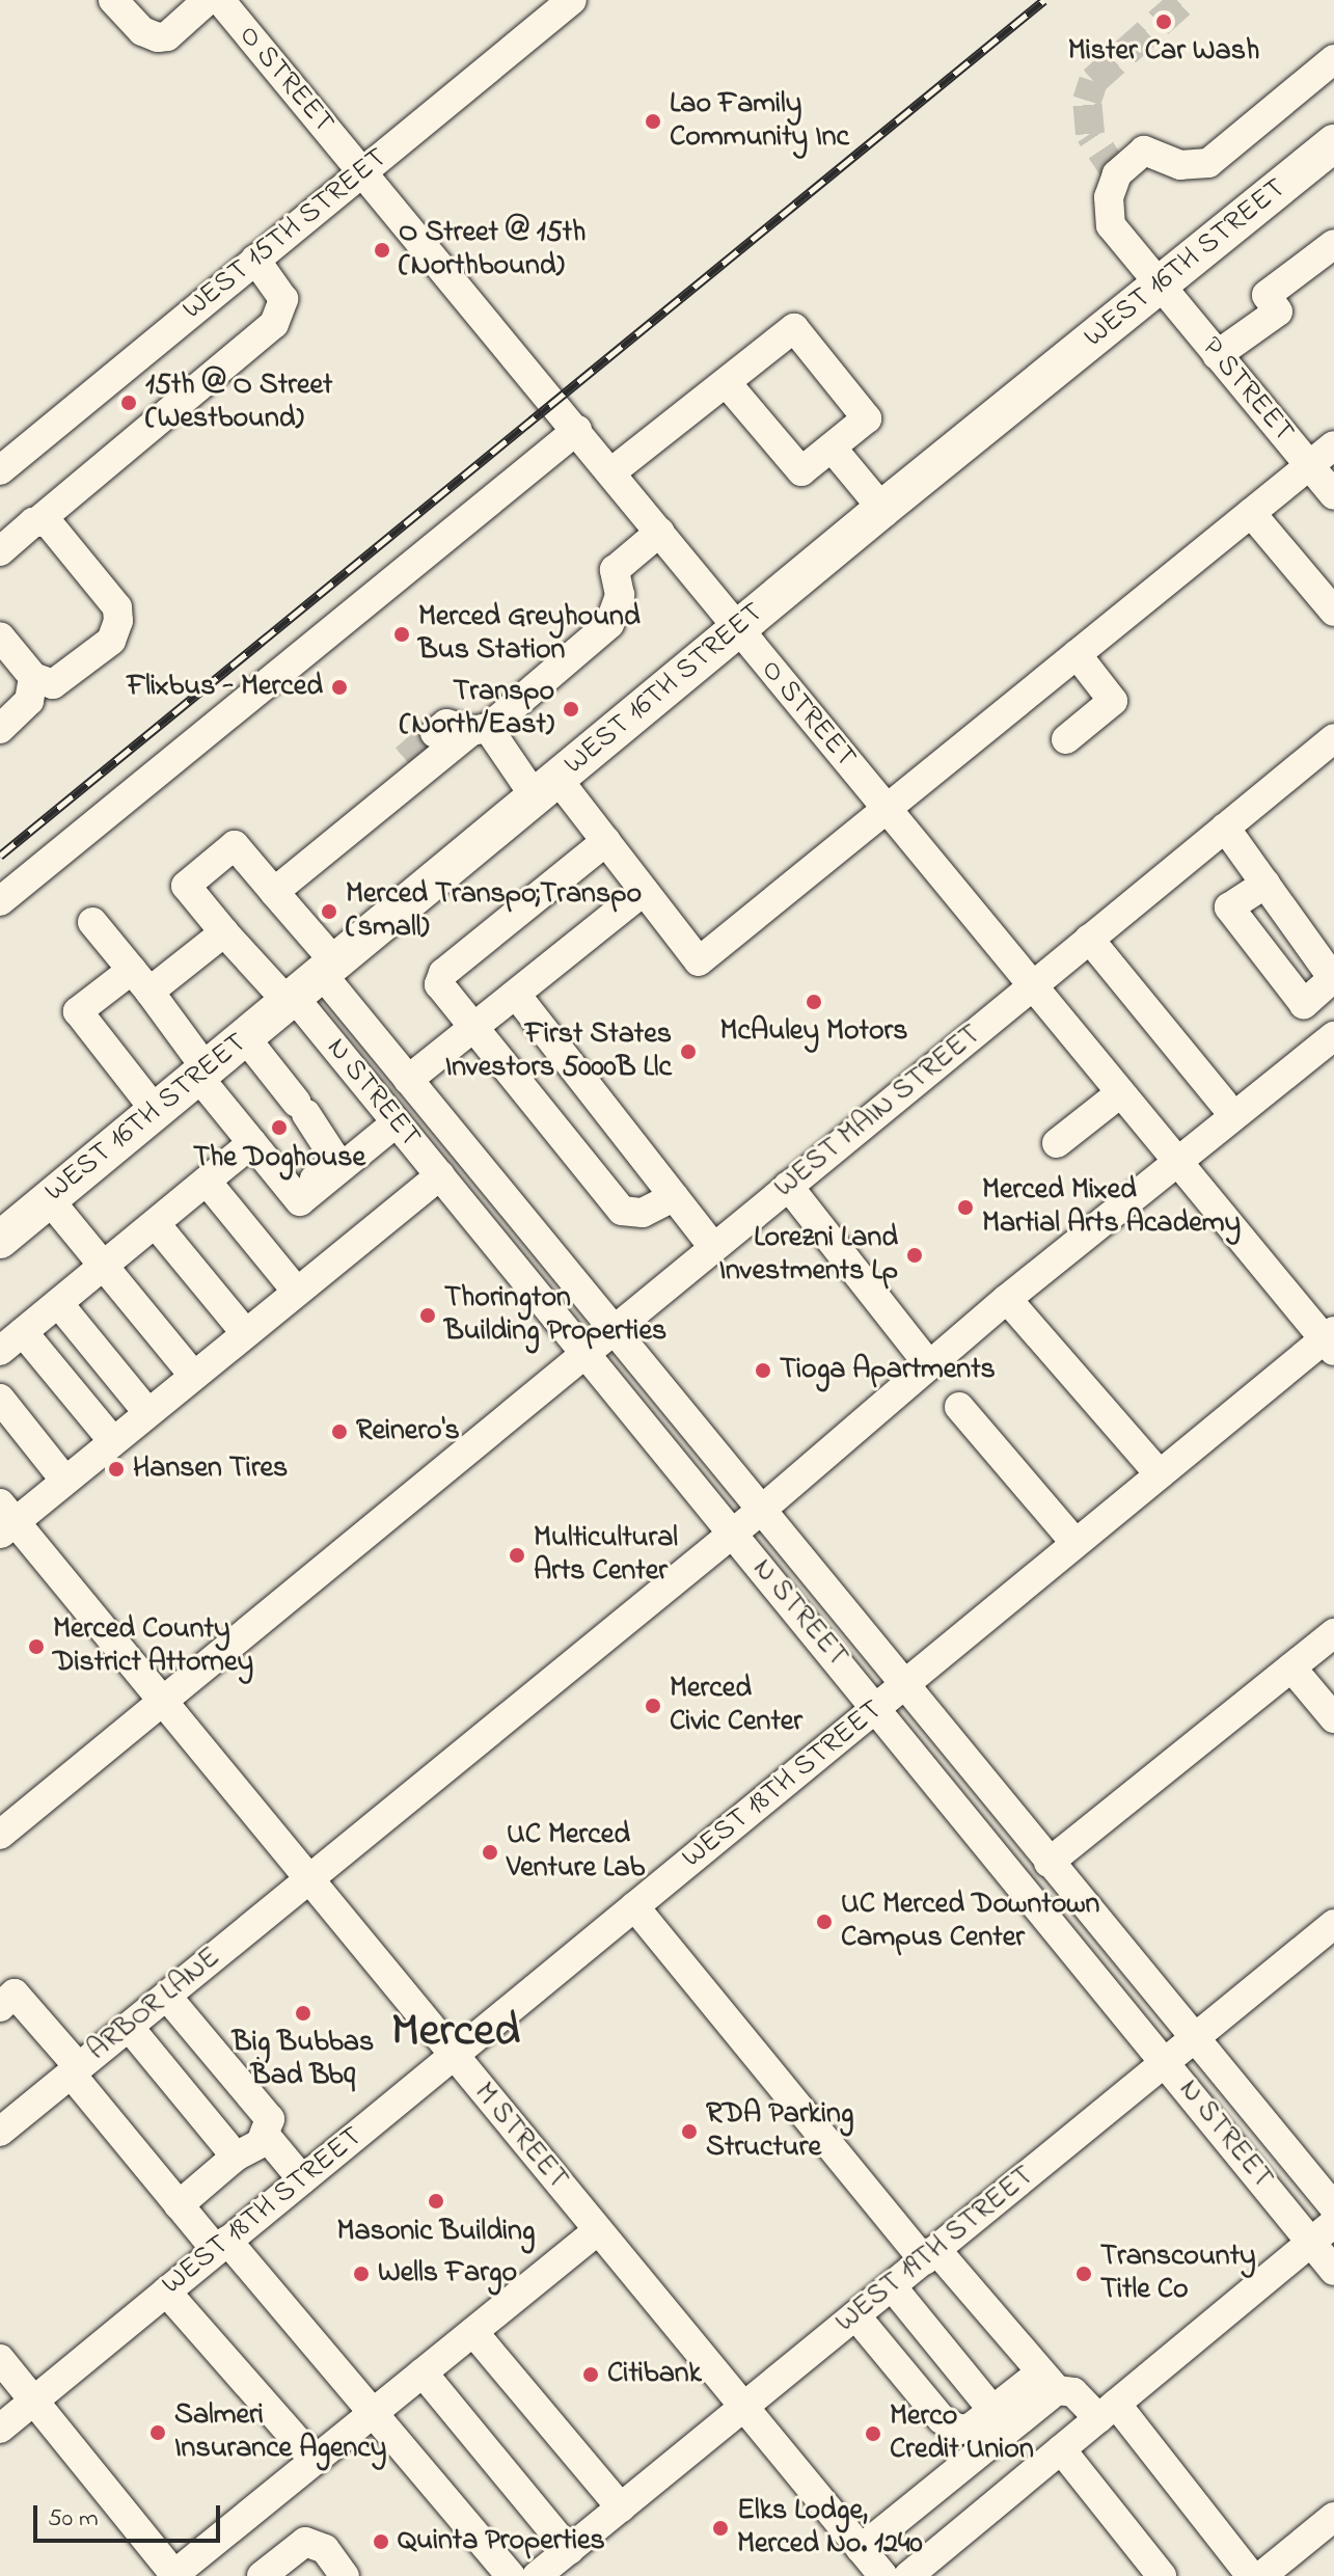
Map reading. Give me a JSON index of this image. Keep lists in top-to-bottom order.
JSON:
{
  "streets": {
    "main road": ["WEST 16TH STREET"],
    "street": [
      "O STREET",
      "WEST 15TH STREET",
      "P STREET",
      "N STREET",
      "WEST MAIN STREET",
      "WEST 18TH STREET",
      "ARBOR LANE",
      "M STREET",
      "WEST 19TH STREET"
    ]
  },
  "crossings": [
    ["O STREET", "WEST 15TH STREET"],
    ["O STREET", "WEST 16TH STREET"],
    ["O STREET", "WEST MAIN STREET"],
    ["O STREET", "WEST 18TH STREET"],
    ["O STREET", "ARBOR LANE"],
    ["WEST 16TH STREET", "P STREET"],
    ["WEST 16TH STREET", "N STREET"],
    ["N STREET", "WEST MAIN STREET"],
    ["N STREET", "WEST 18TH STREET"],
    ["N STREET", "ARBOR LANE"],
    ["N STREET", "WEST 19TH STREET"],
    ["WEST MAIN STREET", "M STREET"],
    ["WEST 18TH STREET", "M STREET"],
    ["ARBOR LANE", "M STREET"],
    ["M STREET", "WEST 19TH STREET"]
  ],
  "districts": ["Merced"],
  "places": [
    "Mister Car Wash",
    "Lao Family Community Inc",
    "O Street @ 15th (Northbound)",
    "15th @ O Street (Westbound)",
    "Merced Greyhound Bus Station",
    "Flixbus - Merced",
    "Transpo (North/East)",
    "Merced Transpo;Transpo (small)",
    "McAuley Motors",
    "First States Investors 5000B Llc",
    "The Doghouse",
    "Merced Mixed Martial Arts Academy",
    "Lorezni Land Investments Lp",
    "Thorington Building Properties",
    "Tioga Apartments",
    "Reinero's",
    "Hansen Tires",
    "Multicultural Arts Center",
    "Merced County District Attorney",
    "Merced Civic Center",
    "UC Merced Venture Lab",
    "UC Merced Downtown Campus Center",
    "Big Bubbas Bad Bbq",
    "RDA Parking Structure",
    "Masonic Building",
    "Wells Fargo",
    "Transcounty Title Co",
    "Citibank",
    "Salmeri Insurance Agency",
    "Merco Credit Union",
    "Elks Lodge, Merced No. 1240",
    "Quinta Properties"
  ],
  "scale_bar": "50 m"
}
